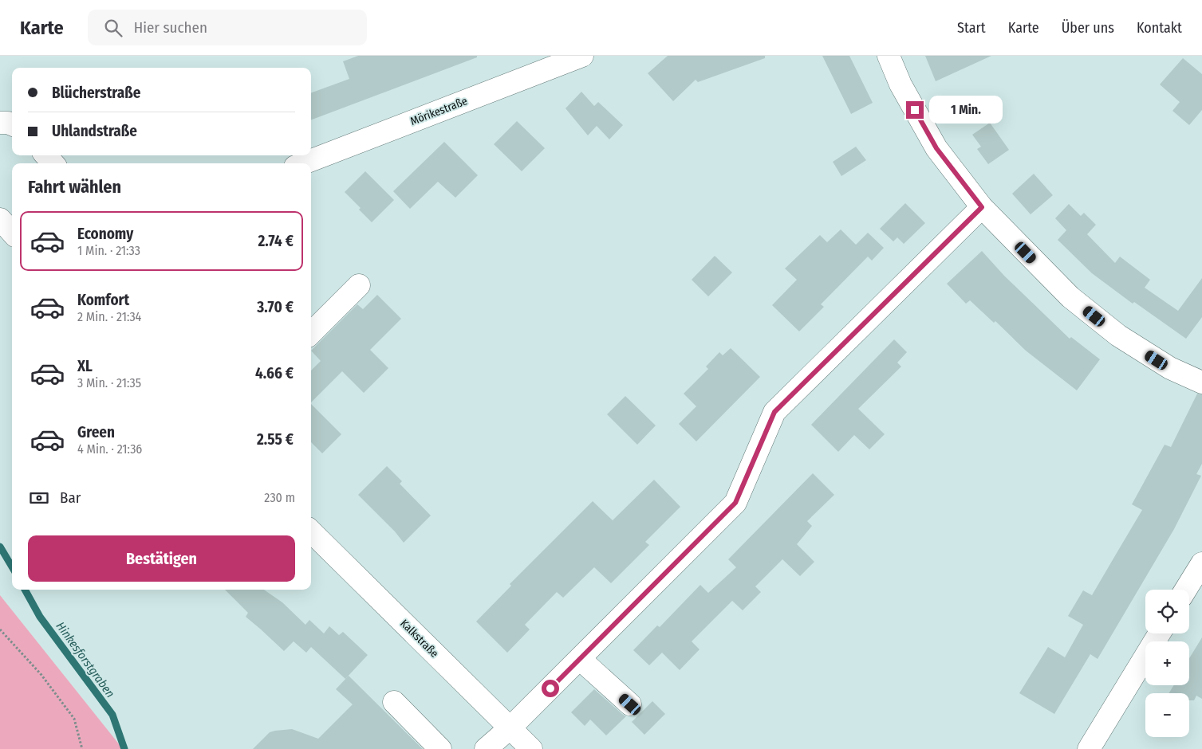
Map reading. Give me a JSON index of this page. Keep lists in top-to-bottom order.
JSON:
{
  "streets": {
    "street": ["Mörikestraße", "Kalkstraße"]
  },
  "water": ["Hinkesforstgraben"],
  "page": {
    "header": "Karte",
    "search": "Hier suchen",
    "nav": [
      "Start",
      "Karte",
      "Über uns",
      "Kontakt"
    ],
    "banner": ["Blücherstraße", "Uhlandstraße"],
    "bubble": "1 Min.",
    "heading": "Fahrt wählen",
    "list": [
      {
        "name": "Economy",
        "note": "1 Min. · 21:33",
        "value": "2.74 €"
      },
      {
        "name": "Komfort",
        "note": "2 Min. · 21:34",
        "value": "3.70 €"
      },
      {
        "name": "XL",
        "note": "3 Min. · 21:35",
        "value": "4.66 €"
      },
      {
        "name": "Green",
        "note": "4 Min. · 21:36",
        "value": "2.55 €"
      }
    ],
    "pay": ["Bar", "230 m"],
    "buttons": "Bestätigen",
    "map_buttons": ["+", "−"]
  }
}
